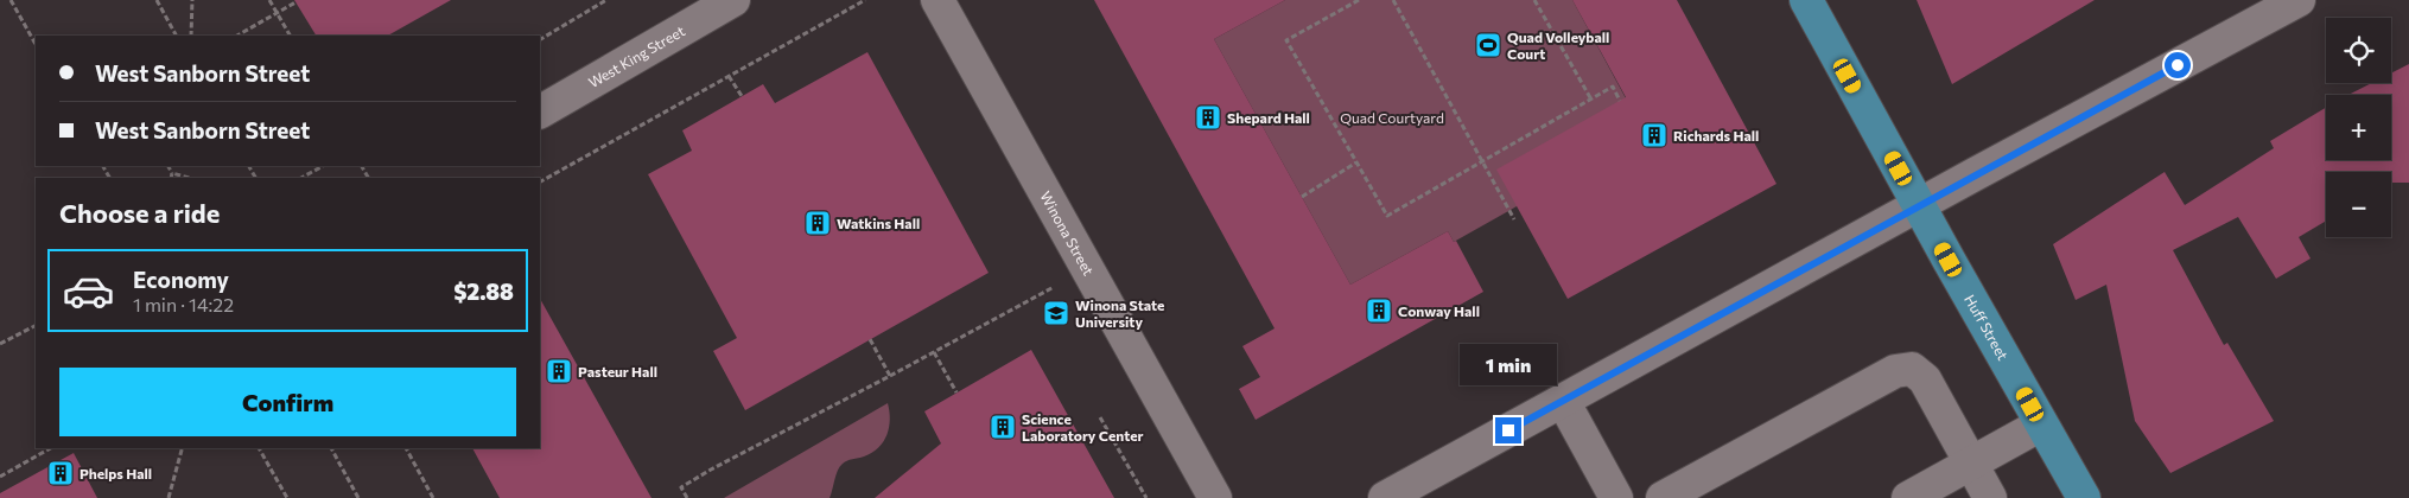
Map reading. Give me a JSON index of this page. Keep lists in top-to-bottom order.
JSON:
{
  "streets": {
    "main road": ["Huff Street"],
    "street": ["West King Street", "Winona Street"]
  },
  "parks": ["Quad Courtyard"],
  "places": {
    "sports": ["Quad Volleyball Court"],
    "building": [
      "Shepard Hall",
      "Richards Hall",
      "Watkins Hall",
      "Conway Hall",
      "Pasteur Hall",
      "Science Laboratory Center",
      "Phelps Hall"
    ],
    "school or university": ["Winona State University"]
  },
  "page": {
    "map_buttons": ["+", "−"],
    "banner": ["West Sanborn Street", "West Sanborn Street"],
    "heading": "Choose a ride",
    "list": [
      {
        "name": "Economy",
        "note": "1 min · 14:22",
        "value": "$2.88"
      }
    ],
    "bubble": "1 min",
    "buttons": "Confirm"
  }
}
